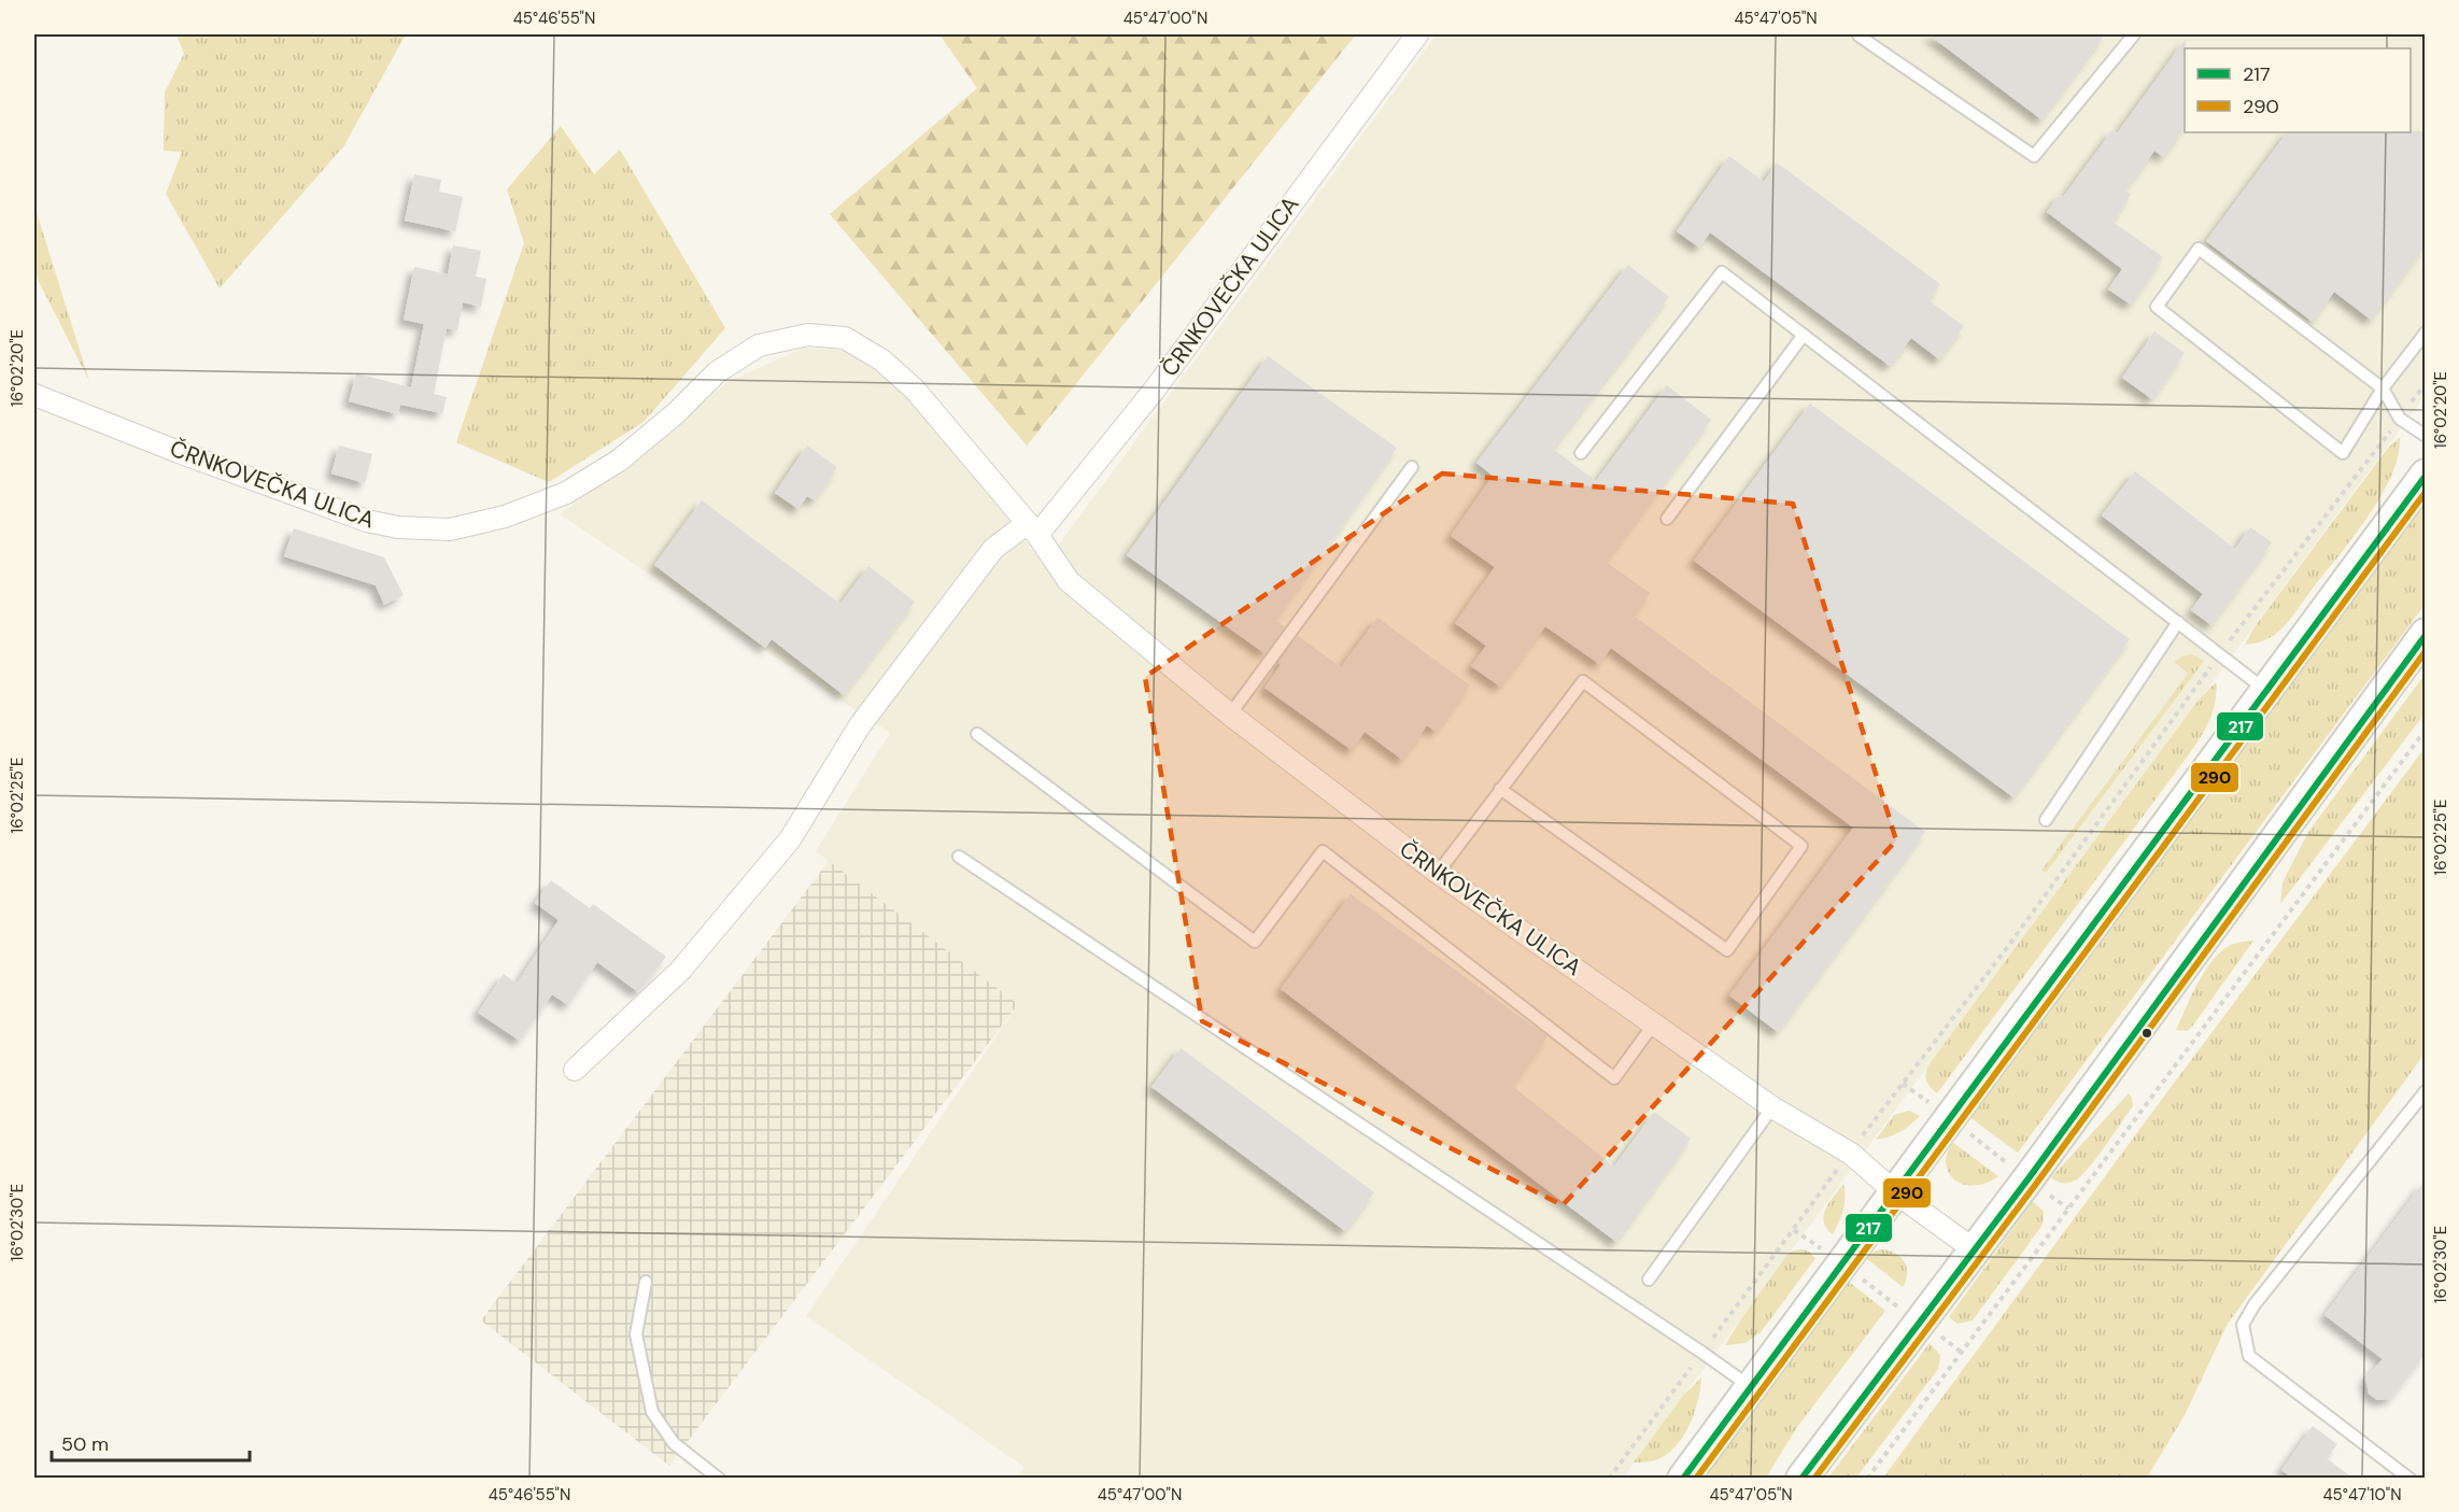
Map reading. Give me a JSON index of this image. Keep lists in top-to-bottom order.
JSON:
{
  "streets": {
    "street": ["ČRNKOVEČKA ULICA"]
  },
  "lines": ["transit line 217", "transit line 290"],
  "legend": ["217", "290"],
  "scale_bar": "50 m",
  "coordinates": [
    "45°46'55\"N",
    "45°47'00\"N",
    "45°47'05\"N",
    "16°02'20\"E",
    "16°02'25\"E",
    "16°02'30\"E",
    "45°47'10\"N"
  ]
}
